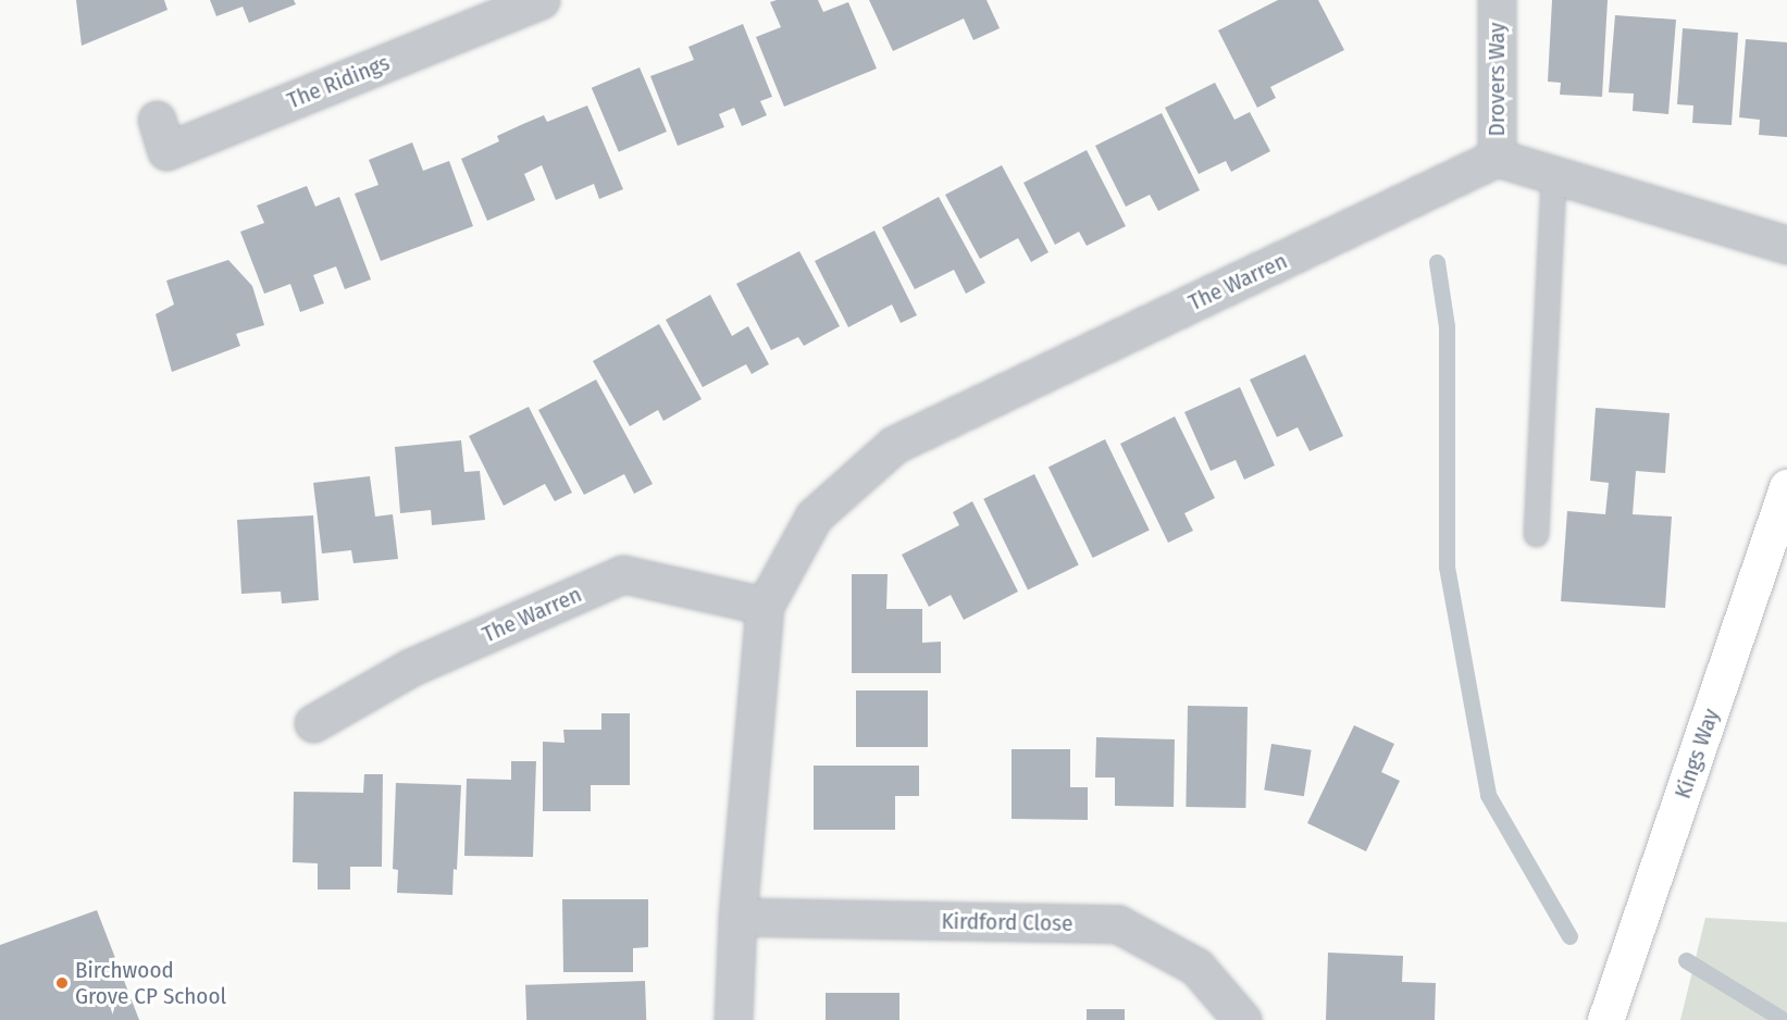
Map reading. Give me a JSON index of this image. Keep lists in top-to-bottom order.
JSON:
{
  "streets": {
    "street": [
      "Drovers Way",
      "The Ridings",
      "The Warren",
      "Kings Way",
      "Kirdford Close"
    ]
  },
  "crossings": [
    ["Drovers Way", "The Warren"],
    ["The Warren", "Kirdford Close"]
  ],
  "places": ["Birchwood Grove CP School"]
}
